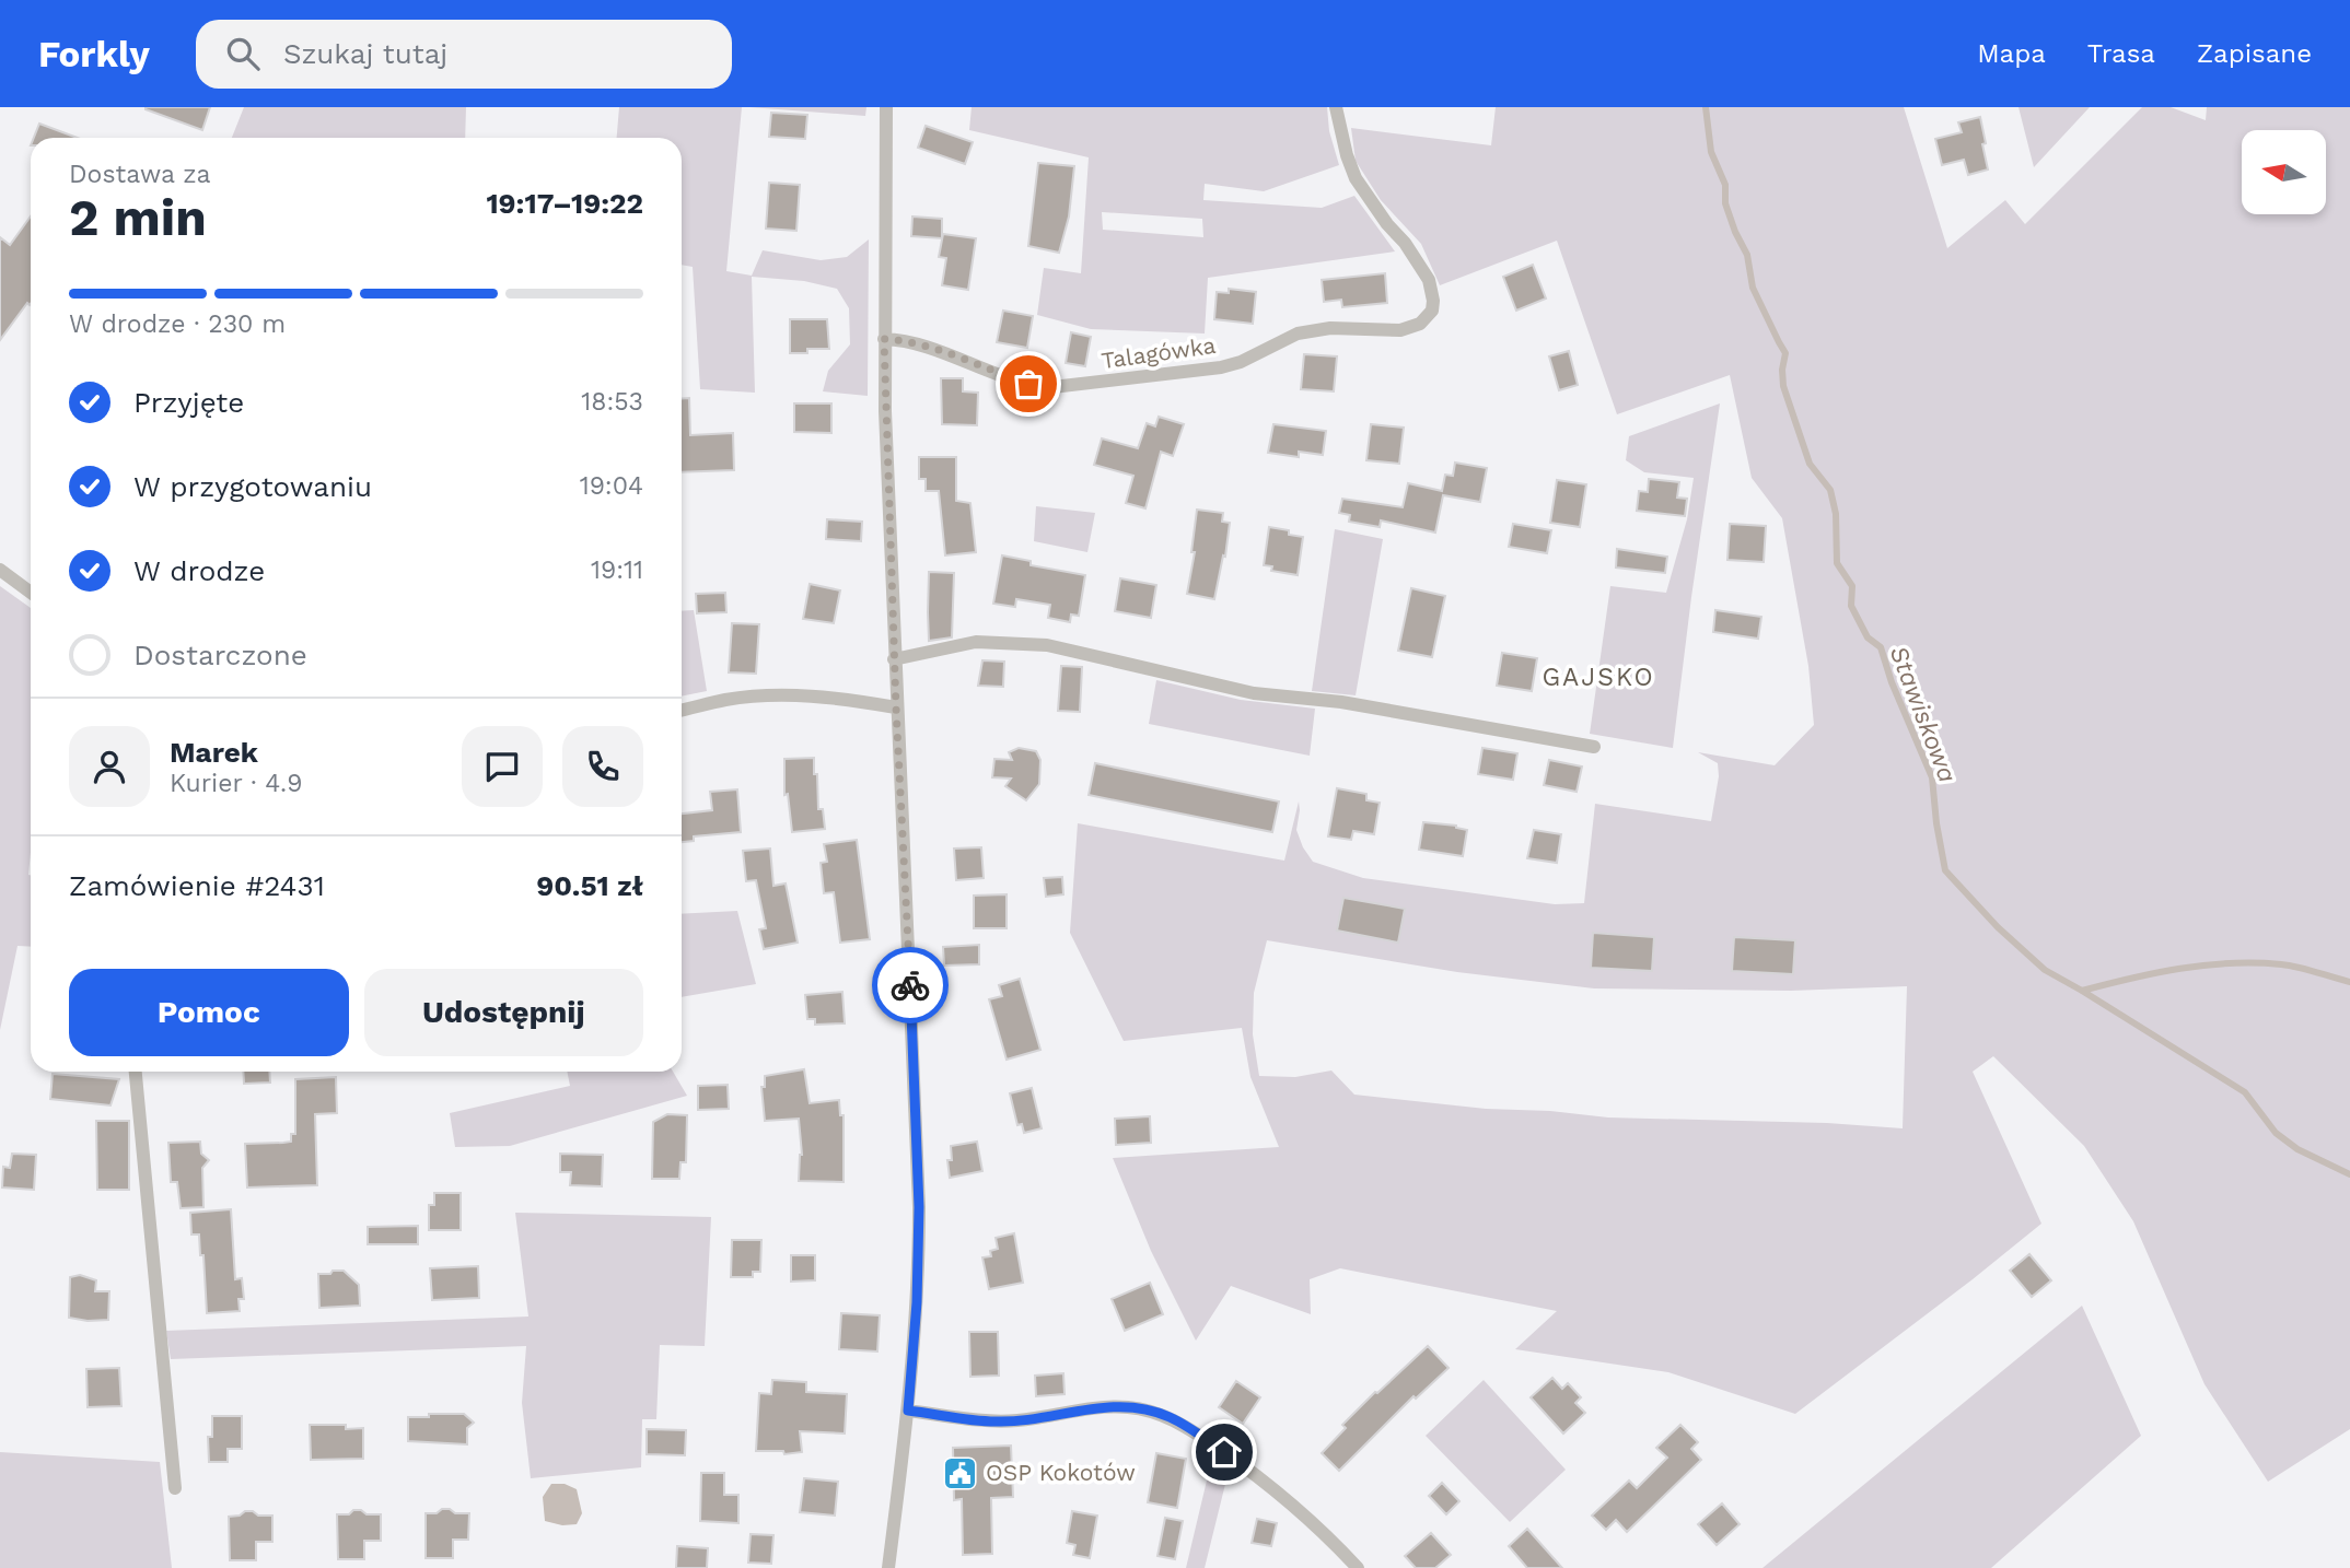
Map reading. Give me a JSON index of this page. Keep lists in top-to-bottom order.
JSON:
{
  "streets": {
    "street": ["Talagówka"]
  },
  "districts": ["GAJSKO"],
  "water": ["Stawiskowa"],
  "places": {
    "public building": ["OSP Kokotów"]
  },
  "north": "left",
  "page": {
    "header": "Forkly",
    "search": "Szukaj tutaj",
    "nav": ["Mapa", "Trasa", "Zapisane"],
    "heading": ["2 min", "Dostawa za", "19:17–19:22"],
    "panel": [
      "Marek",
      "Kurier · 4.9",
      "Zamówienie #2431",
      "90.51 zł"
    ],
    "bar": "W drodze · 230 m",
    "list": [
      ["Przyjęte", "18:53"],
      ["W przygotowaniu", "19:04"],
      ["W drodze", "19:11"],
      "Dostarczone"
    ],
    "buttons": ["Pomoc", "Udostępnij"]
  }
}
